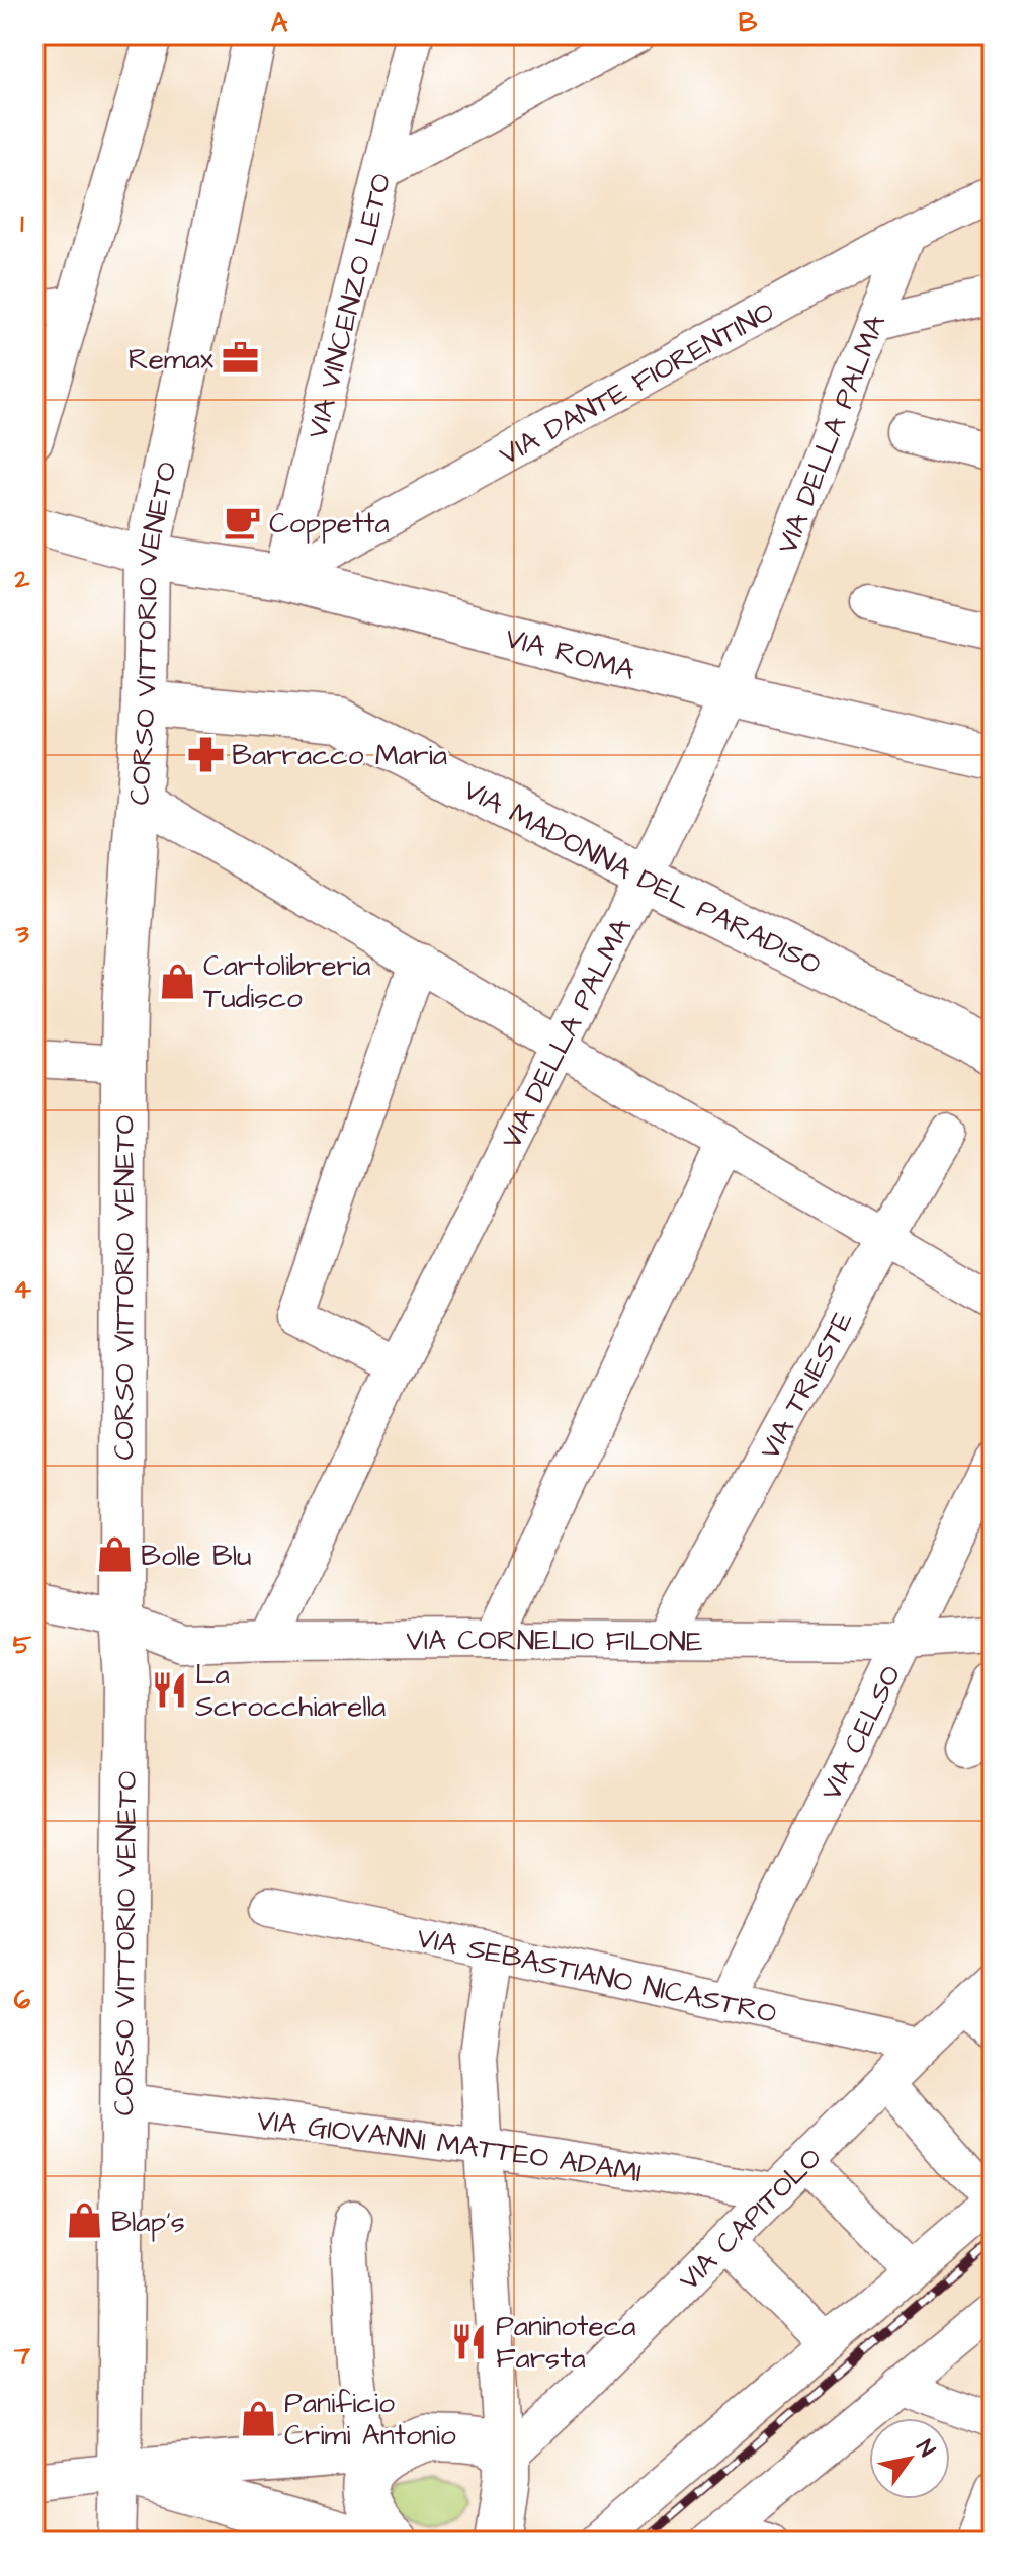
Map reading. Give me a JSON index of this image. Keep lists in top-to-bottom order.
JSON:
{
  "streets": {
    "main road": ["CORSO VITTORIO VENETO", "VIA ROMA", "VIA MADONNA DEL PARADISO"],
    "street": [
      "VIA VINCENZO LETO",
      "VIA DANTE FIORENTINO",
      "VIA DELLA PALMA",
      "VIA TRIESTE",
      "VIA CORNELIO FILONE",
      "VIA CELSO",
      "VIA SEBASTIANO NICASTRO",
      "VIA GIOVANNI MATTEO ADAMI",
      "VIA CAPITOLO"
    ]
  },
  "crossings": [
    ["VIA VINCENZO LETO", "VIA DANTE FIORENTINO"],
    ["VIA VINCENZO LETO", "VIA ROMA"],
    ["VIA DANTE FIORENTINO", "VIA DELLA PALMA"],
    ["VIA DANTE FIORENTINO", "VIA ROMA"],
    ["VIA DELLA PALMA", "VIA ROMA"],
    ["VIA DELLA PALMA", "VIA MADONNA DEL PARADISO"],
    ["VIA DELLA PALMA", "VIA CORNELIO FILONE"],
    ["CORSO VITTORIO VENETO", "VIA ROMA"],
    ["CORSO VITTORIO VENETO", "VIA MADONNA DEL PARADISO"],
    ["CORSO VITTORIO VENETO", "VIA CORNELIO FILONE"],
    ["CORSO VITTORIO VENETO", "VIA GIOVANNI MATTEO ADAMI"],
    ["VIA TRIESTE", "VIA CORNELIO FILONE"],
    ["VIA CORNELIO FILONE", "VIA CELSO"],
    ["VIA CELSO", "VIA SEBASTIANO NICASTRO"],
    ["VIA SEBASTIANO NICASTRO", "VIA CAPITOLO"],
    ["VIA GIOVANNI MATTEO ADAMI", "VIA CAPITOLO"]
  ],
  "places": {
    "office": ["Remax"],
    "cafe": ["Coppetta"],
    "pharmacy": ["Barracco Maria"],
    "shop": [
      "Cartolibreria Tudisco",
      "Bolle Blu",
      "Blap's",
      "Panificio Crimi Antonio"
    ],
    "restaurant": ["La Scrocchiarella", "Paninoteca Farsta"]
  },
  "north": "top right",
  "grid": {
    "columns": ["A", "B"],
    "rows": [
      "1",
      "2",
      "3",
      "4",
      "5",
      "6",
      "7"
    ]
  }
}
